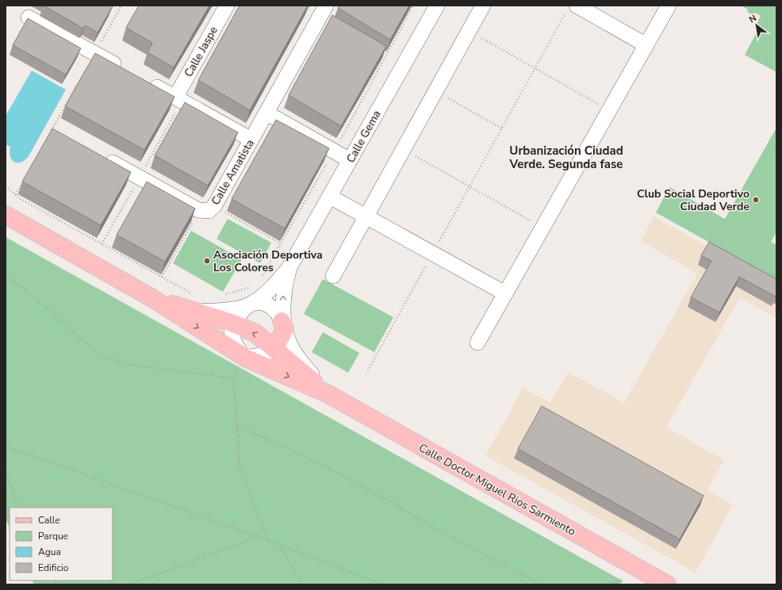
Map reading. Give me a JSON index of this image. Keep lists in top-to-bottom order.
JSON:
{
  "streets": {
    "main road": ["Calle Doctor Miguel Rios Sarmiento"],
    "street": ["Calle Jaspe", "Calle Gema", "Calle Amatista"]
  },
  "crossings": [
    ["Calle Gema", "Calle Doctor Miguel Rios Sarmiento"]
  ],
  "districts": ["Urbanización Ciudad Verde. Segunda fase"],
  "places": ["Club Social Deportivo Ciudad Verde", "Asociación Deportiva Los Colores"],
  "legend": [
    "Calle",
    "Parque",
    "Agua",
    "Edificio"
  ],
  "north": "top left"
}
